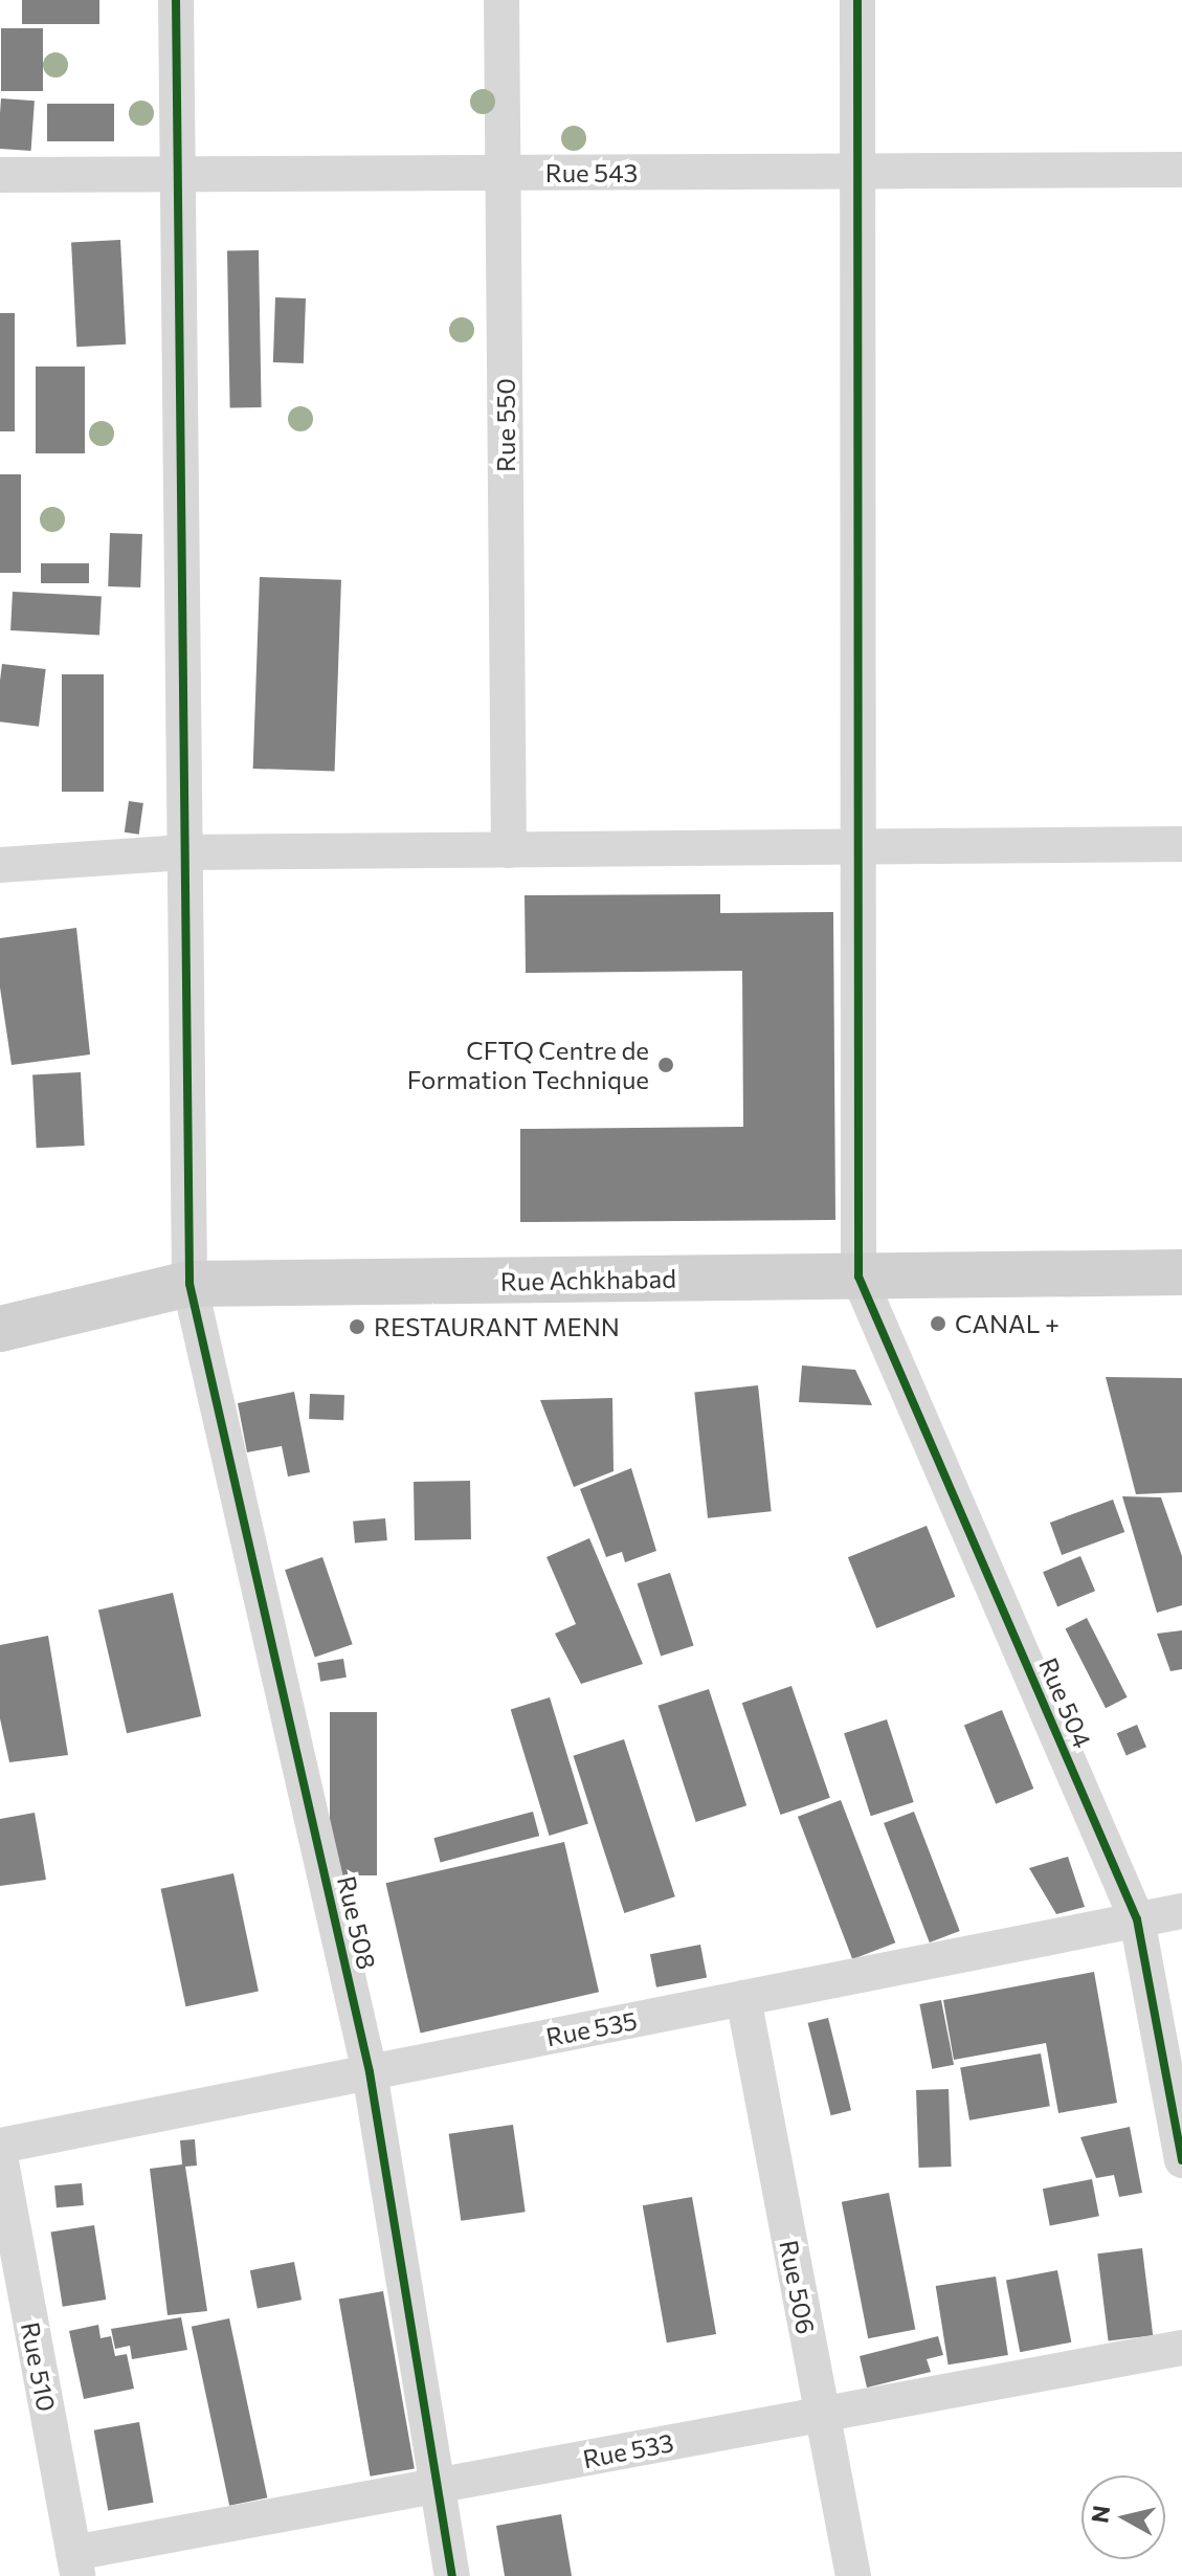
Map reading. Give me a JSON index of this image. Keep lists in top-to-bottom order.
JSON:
{
  "streets": {
    "street": [
      "Rue 543",
      "Rue 550",
      "Rue Achkhabad",
      "Rue 504",
      "Rue 508",
      "Rue 535",
      "Rue 506",
      "Rue 510",
      "Rue 533"
    ]
  },
  "crossings": [
    ["Rue 543", "Rue 550"],
    ["Rue 543", "Rue 508"],
    ["Rue Achkhabad", "Rue 504"],
    ["Rue Achkhabad", "Rue 508"],
    ["Rue 504", "Rue 535"],
    ["Rue 508", "Rue 535"],
    ["Rue 508", "Rue 533"],
    ["Rue 535", "Rue 506"],
    ["Rue 506", "Rue 533"],
    ["Rue 510", "Rue 533"]
  ],
  "places": ["CFTQ Centre de Formation Technique", "CANAL +", "RESTAURANT MENN"],
  "north": "left"
}
